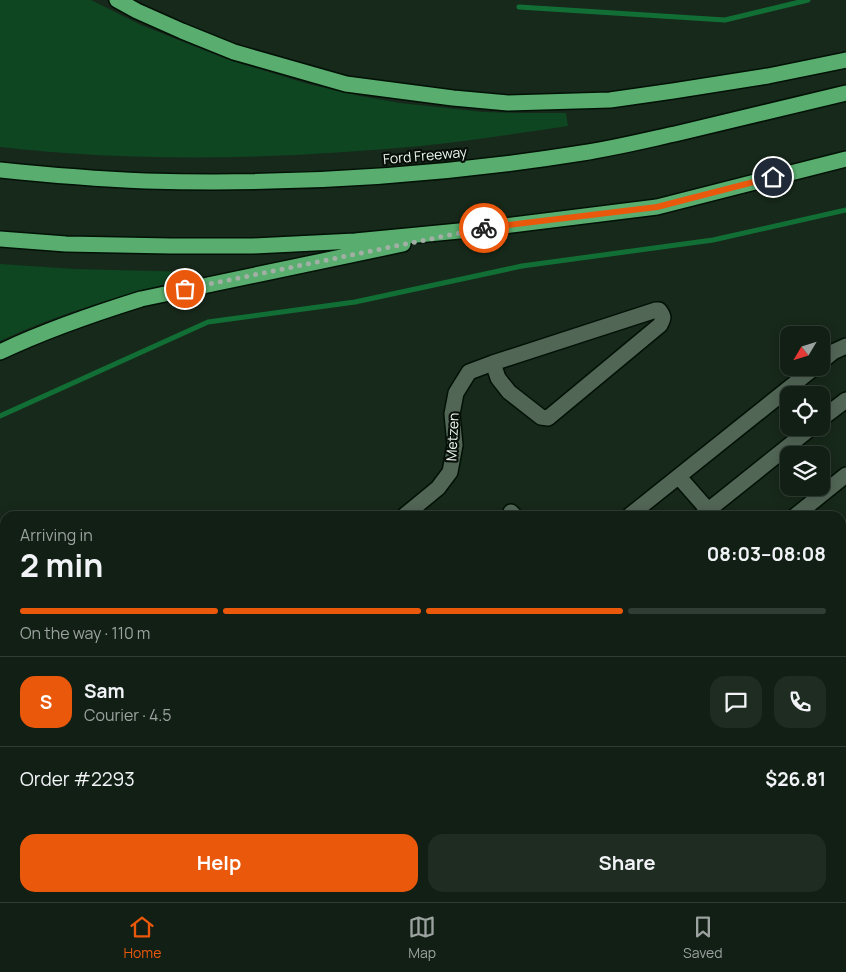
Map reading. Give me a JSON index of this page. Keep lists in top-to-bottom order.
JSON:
{
  "streets": {
    "highway": ["Ford Freeway"],
    "street": ["Metzen"]
  },
  "north": "bottom left",
  "page": {
    "heading": ["2 min", "Arriving in", "08:03–08:08"],
    "panel": [
      "Sam",
      "Courier · 4.5",
      "Order #2293",
      "$26.81"
    ],
    "bar": "On the way · 110 m",
    "round": "S",
    "buttons": ["Help", "Share"],
    "tabs": ["Home", "Map", "Saved"]
  }
}
